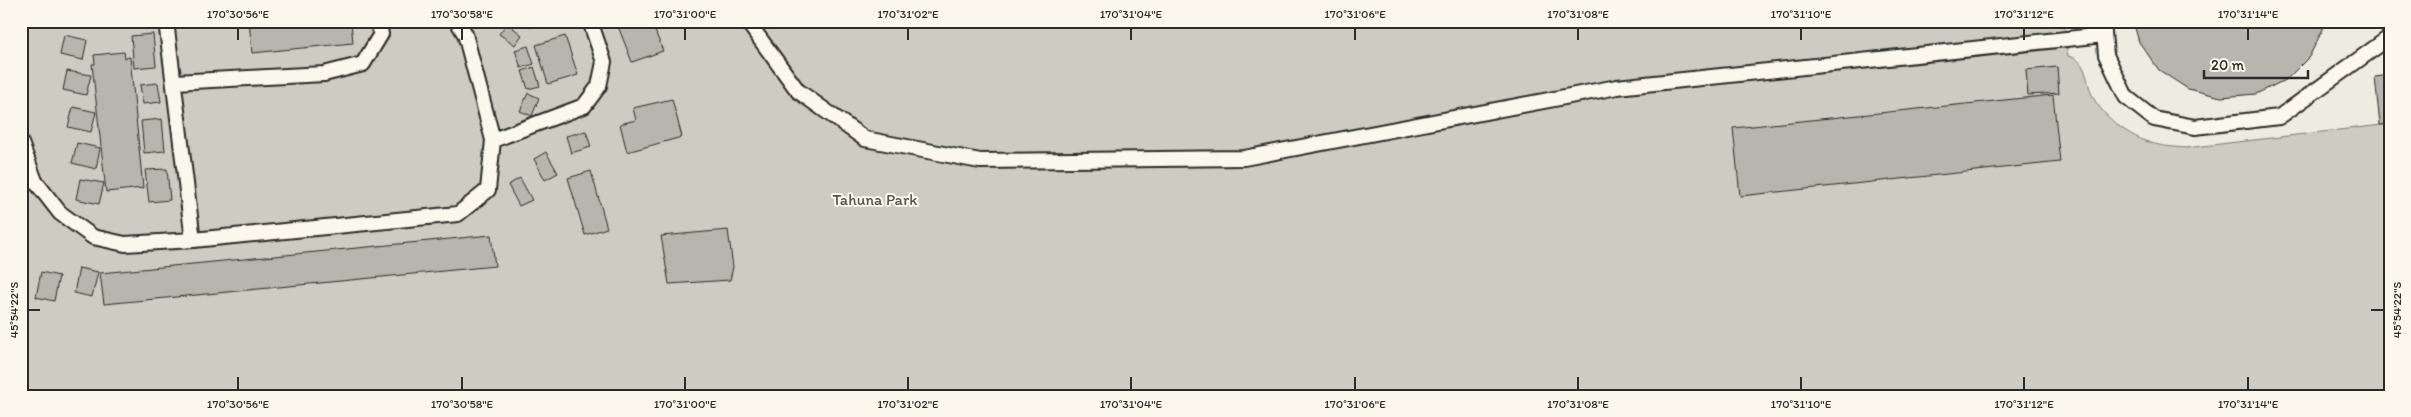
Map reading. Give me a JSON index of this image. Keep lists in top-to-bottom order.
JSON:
{
  "parks": ["Tahuna Park"],
  "scale_bar": "20 m",
  "coordinates": [
    "170°30'56\"E",
    "170°30'58\"E",
    "170°31'00\"E",
    "170°31'02\"E",
    "170°31'04\"E",
    "170°31'06\"E",
    "170°31'08\"E",
    "170°31'10\"E",
    "170°31'12\"E",
    "170°31'14\"E",
    "45°54'22\"S"
  ]
}
